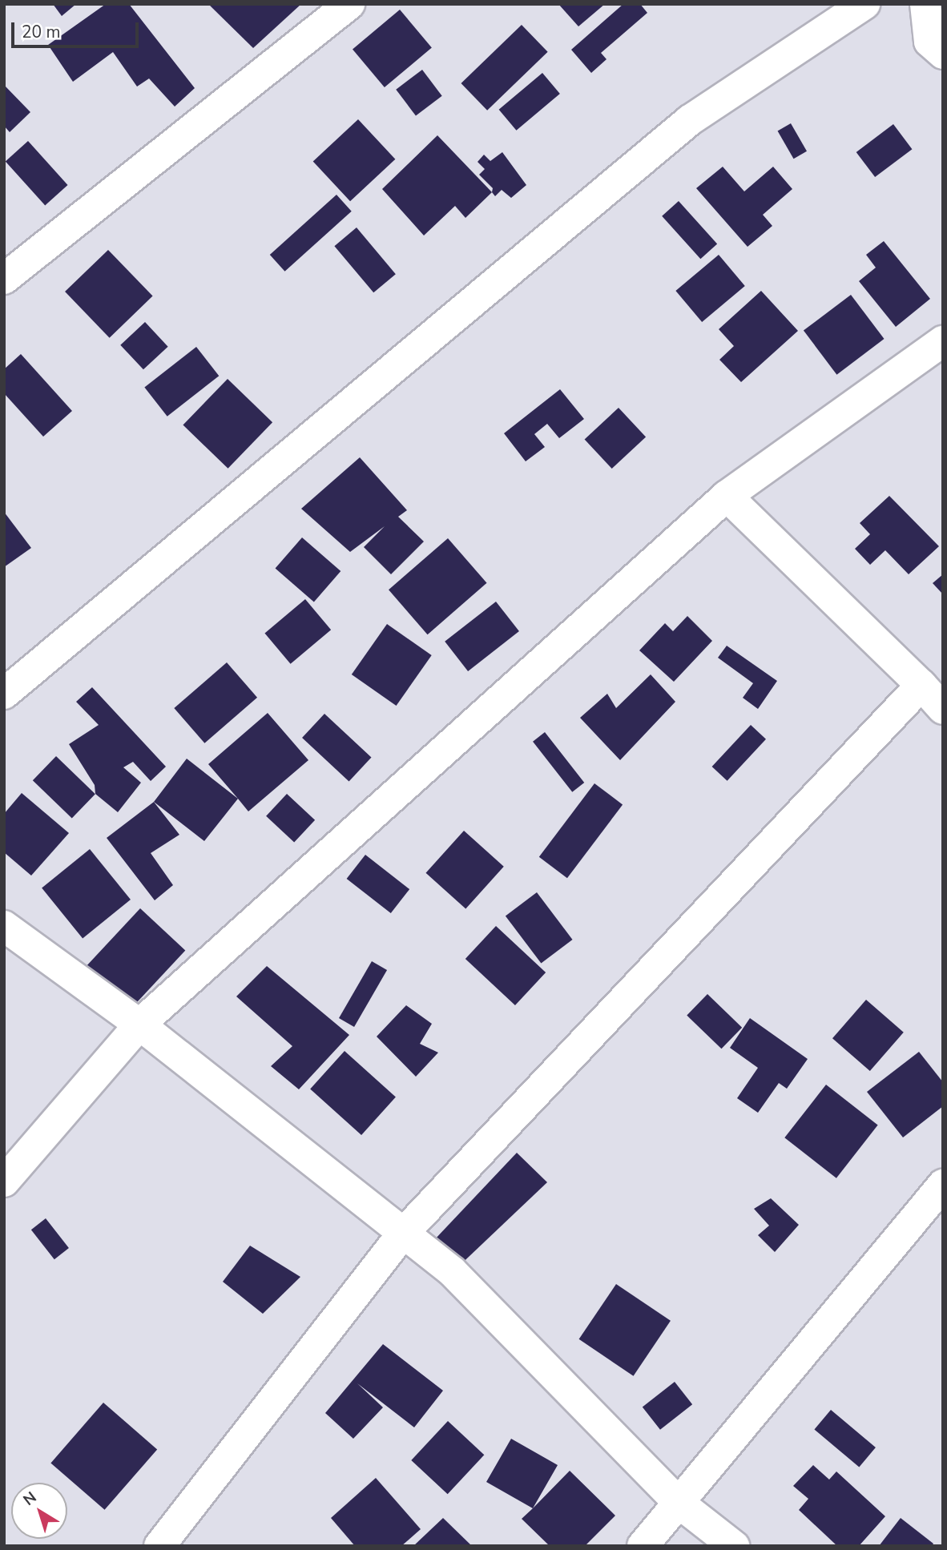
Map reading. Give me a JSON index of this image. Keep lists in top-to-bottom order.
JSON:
{
  "scale_bar": "20 m",
  "north": "top left"
}
